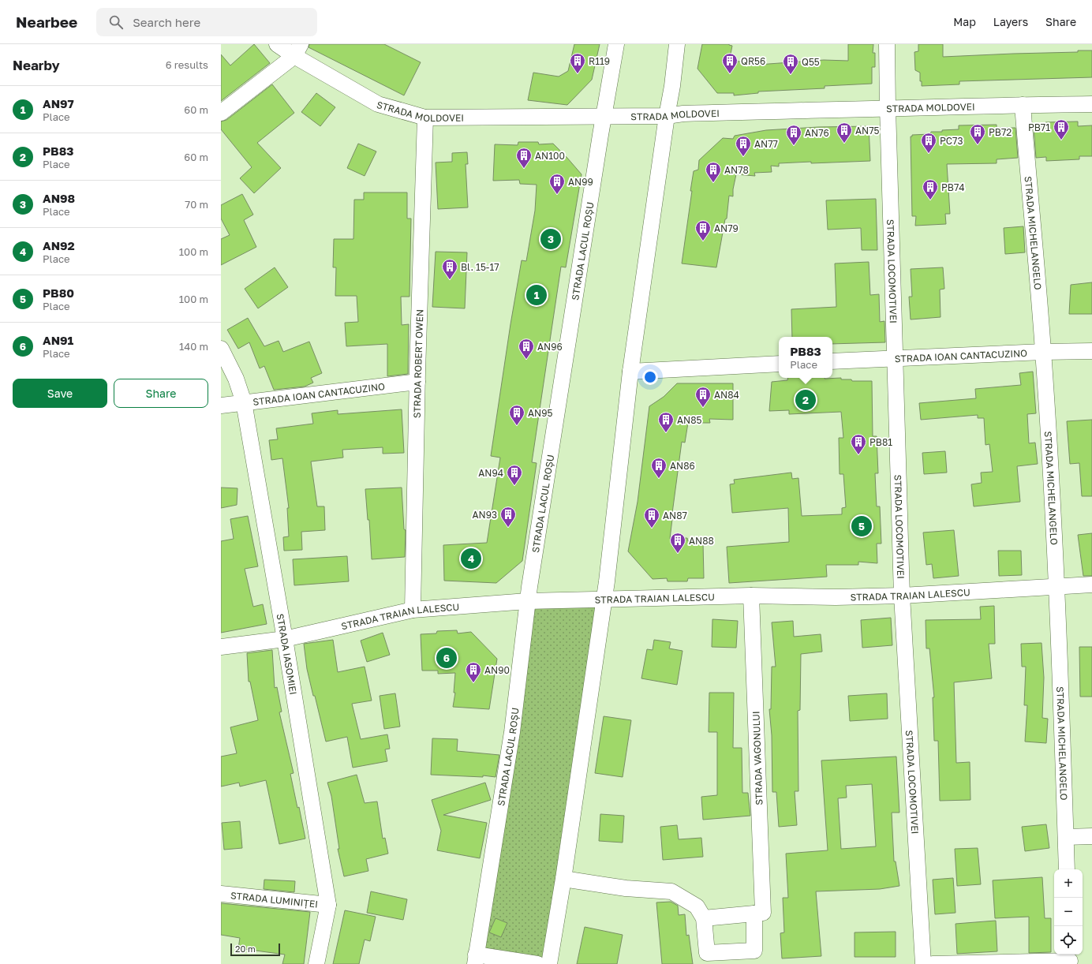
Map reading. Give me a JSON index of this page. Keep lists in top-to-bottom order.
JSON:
{
  "streets": {
    "street": [
      "STRADA MOLDOVEI",
      "STRADA MICHELANGELO",
      "STRADA LACUL ROȘU",
      "STRADA LOCOMOTIVEI",
      "STRADA IOAN CANTACUZINO",
      "STRADA ROBERT OWEN",
      "STRADA TRAIAN LALESCU",
      "STRADA IASOMIEI",
      "STRADA VAGONULUI",
      "STRADA LUMINIȚEI"
    ]
  },
  "crossings": [
    ["STRADA MOLDOVEI", "STRADA MICHELANGELO"],
    ["STRADA MOLDOVEI", "STRADA LACUL ROȘU"],
    ["STRADA MOLDOVEI", "STRADA LOCOMOTIVEI"],
    ["STRADA MOLDOVEI", "STRADA ROBERT OWEN"],
    ["STRADA MICHELANGELO", "STRADA IOAN CANTACUZINO"],
    ["STRADA MICHELANGELO", "STRADA TRAIAN LALESCU"],
    ["STRADA LACUL ROȘU", "STRADA TRAIAN LALESCU"],
    ["STRADA LOCOMOTIVEI", "STRADA IOAN CANTACUZINO"],
    ["STRADA LOCOMOTIVEI", "STRADA TRAIAN LALESCU"],
    ["STRADA IOAN CANTACUZINO", "STRADA ROBERT OWEN"],
    ["STRADA IOAN CANTACUZINO", "STRADA IASOMIEI"],
    ["STRADA ROBERT OWEN", "STRADA TRAIAN LALESCU"],
    ["STRADA TRAIAN LALESCU", "STRADA IASOMIEI"],
    ["STRADA TRAIAN LALESCU", "STRADA VAGONULUI"],
    ["STRADA IASOMIEI", "STRADA LUMINIȚEI"]
  ],
  "places": {
    "building": [
      "R119",
      "QR56",
      "Q55",
      "PB71",
      "AN75",
      "PB72",
      "AN76",
      "PC73",
      "AN77",
      "AN100",
      "AN78",
      "AN99",
      "PB74",
      "AN79",
      "Bl. 15-17",
      "AN96",
      "AN84",
      "AN95",
      "AN85",
      "PB81",
      "AN86",
      "AN94",
      "AN93",
      "AN87",
      "AN88",
      "AN90"
    ]
  },
  "scale_bar": "20 m",
  "page": {
    "header": "Nearbee",
    "search": "Search here",
    "nav": ["Map", "Layers", "Share"],
    "heading": ["Nearby", "6 results"],
    "list": [
      {
        "mark": "1",
        "name": "AN97",
        "note": "Place",
        "value": "60 m"
      },
      {
        "mark": "2",
        "name": "PB83",
        "note": "Place",
        "value": "60 m"
      },
      {
        "mark": "3",
        "name": "AN98",
        "note": "Place",
        "value": "70 m"
      },
      {
        "mark": "4",
        "name": "AN92",
        "note": "Place",
        "value": "100 m"
      },
      {
        "mark": "5",
        "name": "PB80",
        "note": "Place",
        "value": "100 m"
      },
      {
        "mark": "6",
        "name": "AN91",
        "note": "Place",
        "value": "140 m"
      }
    ],
    "pins": [
      "3",
      "1",
      "2",
      "5",
      "4",
      "6"
    ],
    "popup": ["PB83", "Place"],
    "buttons": ["Save", "Share"],
    "map_buttons": ["+", "−"],
    "scale": "20 m"
  }
}
